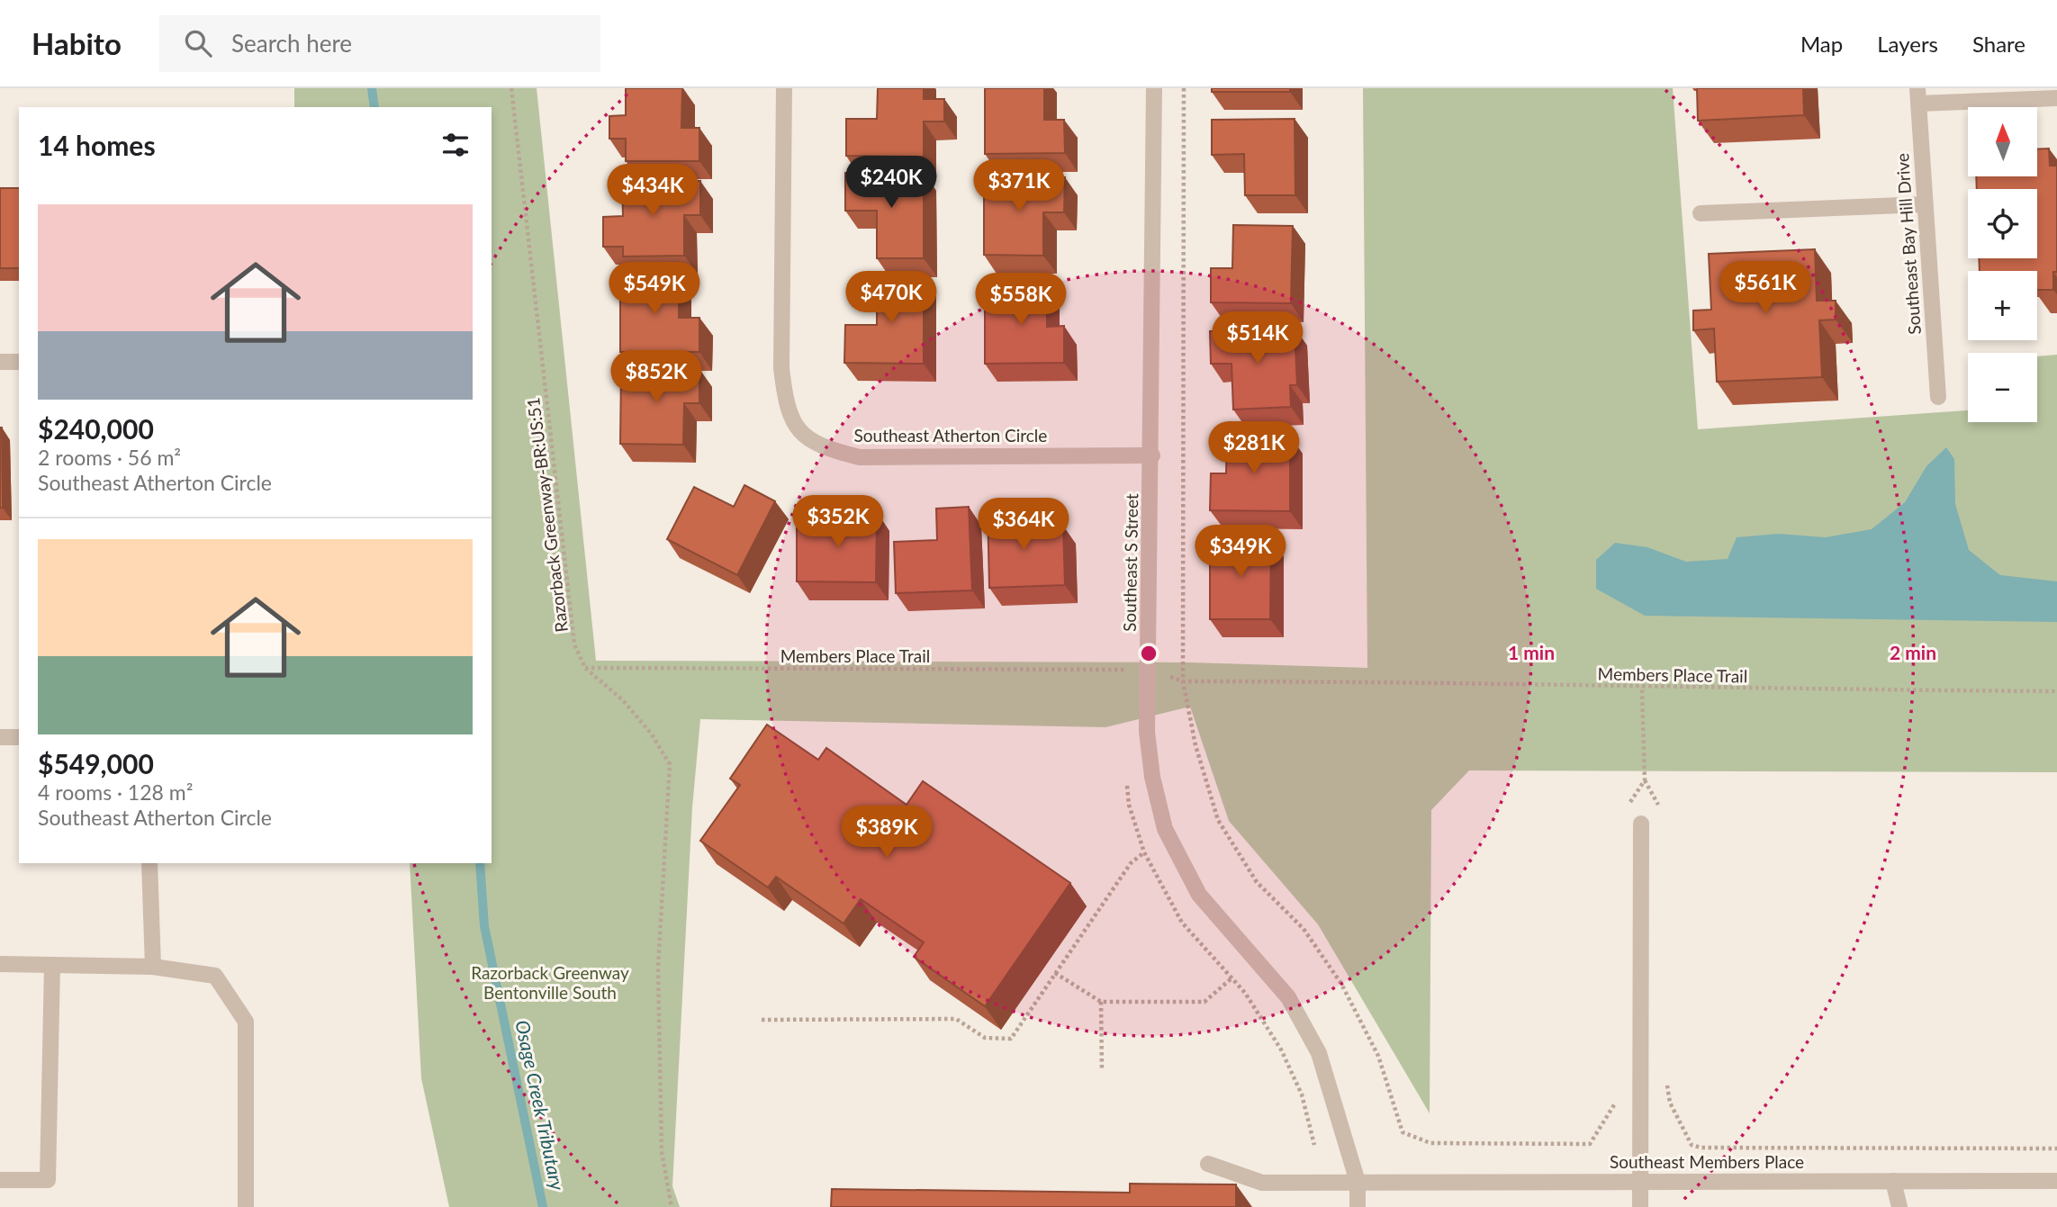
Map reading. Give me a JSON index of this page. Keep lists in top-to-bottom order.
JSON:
{
  "streets": {
    "street": [
      "Southeast Bay Hill Drive",
      "Southeast Atherton Circle",
      "Southeast S Street",
      "Southeast Members Place"
    ],
    "path": ["Razorback Greenway-BR:US:51", "Members Place Trail"]
  },
  "crossings": [
    ["Southeast Atherton Circle", "Southeast S Street"],
    ["Razorback Greenway-BR:US:51", "Members Place Trail"],
    ["Southeast S Street", "Southeast Members Place"]
  ],
  "water": ["Osage Creek Tributary"],
  "parks": ["Razorback Greenway Bentonville South"],
  "north": "top",
  "page": {
    "header": "Habito",
    "search": "Search here",
    "nav": ["Map", "Layers", "Share"],
    "map_buttons": ["+", "−"],
    "heading": "14 homes",
    "price": [
      "$240K",
      "$371K",
      "$434K",
      "$561K",
      "$549K",
      "$470K",
      "$558K",
      "$514K",
      "$852K",
      "$281K",
      "$352K",
      "$364K",
      "$349K",
      "$389K"
    ],
    "list": [
      {
        "name": "$240,000",
        "note": "2 rooms · 56 m² · Southeast Atherton Circle"
      },
      {
        "name": "$549,000",
        "note": "4 rooms · 128 m² · Southeast Atherton Circle"
      }
    ]
  },
  "rings": ["1 min", "2 min"]
}
